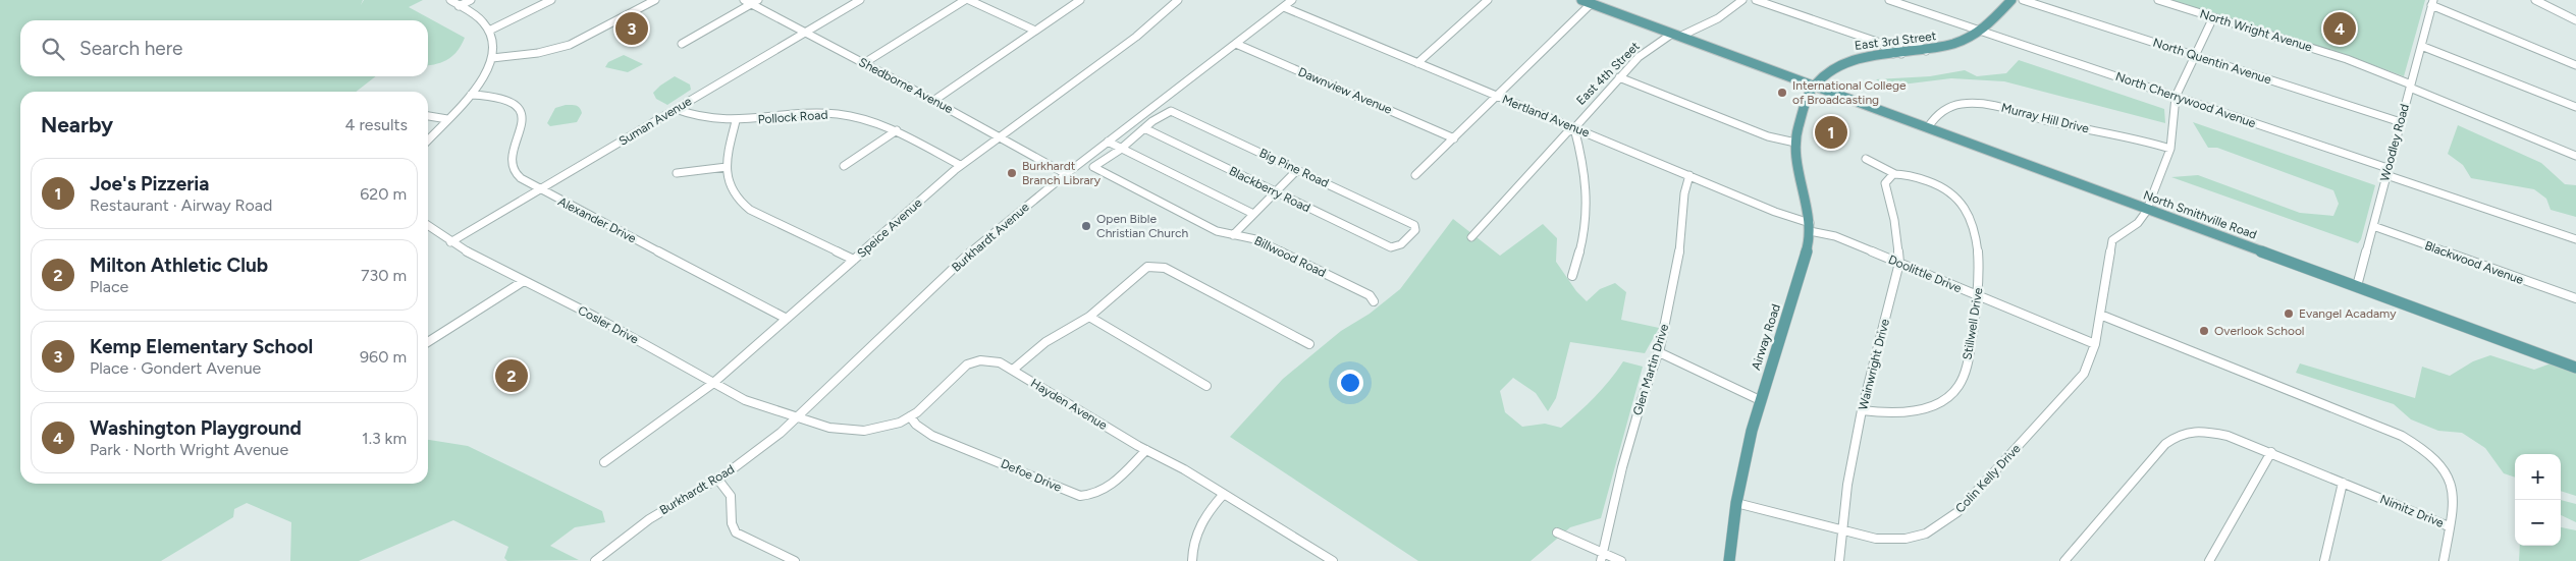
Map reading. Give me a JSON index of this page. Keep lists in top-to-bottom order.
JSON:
{
  "streets": {
    "main road": ["East 3rd Street", "North Smithville Road", "Airway Road"],
    "street": [
      "North Wright Avenue",
      "North Quentin Avenue",
      "East 4th Street",
      "Shedborne Avenue",
      "Dawnview Avenue",
      "North Cherrywood Avenue",
      "Mertland Avenue",
      "Pollock Road",
      "Murray Hill Drive",
      "Suman Avenue",
      "Woodley Road",
      "Big Pine Road",
      "Blackberry Road",
      "Alexander Drive",
      "Speice Avenue",
      "Burkhardt Avenue",
      "Billwood Road",
      "Blackwood Avenue",
      "Doolittle Drive",
      "Stillwell Drive",
      "Cosler Drive",
      "Wainwright Drive",
      "Glen Martin Drive",
      "Hayden Avenue",
      "Defoe Drive",
      "Colin Kelly Drive",
      "Burkhardt Road",
      "Nimitz Drive"
    ]
  },
  "crossings": [
    ["North Wright Avenue", "Woodley Road"],
    ["East 3rd Street", "North Cherrywood Avenue"],
    ["East 3rd Street", "North Smithville Road"],
    ["East 3rd Street", "Airway Road"],
    ["North Quentin Avenue", "Woodley Road"],
    ["East 4th Street", "Mertland Avenue"],
    ["East 4th Street", "North Smithville Road"],
    ["Shedborne Avenue", "Suman Avenue"],
    ["Shedborne Avenue", "Speice Avenue"],
    ["Shedborne Avenue", "Burkhardt Avenue"],
    ["Dawnview Avenue", "Burkhardt Avenue"],
    ["North Cherrywood Avenue", "Woodley Road"],
    ["Mertland Avenue", "Burkhardt Avenue"],
    ["Mertland Avenue", "Doolittle Drive"],
    ["Mertland Avenue", "Airway Road"],
    ["Mertland Avenue", "Glen Martin Drive"],
    ["Pollock Road", "Suman Avenue"],
    ["Pollock Road", "Speice Avenue"],
    ["Murray Hill Drive", "North Smithville Road"],
    ["Suman Avenue", "Alexander Drive"],
    ["Suman Avenue", "Cosler Drive"],
    ["Woodley Road", "North Smithville Road"],
    ["Woodley Road", "Blackwood Avenue"],
    ["Big Pine Road", "Blackberry Road"],
    ["North Smithville Road", "Colin Kelly Drive"],
    ["Alexander Drive", "Speice Avenue"],
    ["Speice Avenue", "Cosler Drive"],
    ["Burkhardt Avenue", "Cosler Drive"],
    ["Burkhardt Avenue", "Hayden Avenue"],
    ["Burkhardt Avenue", "Burkhardt Road"],
    ["Doolittle Drive", "Stillwell Drive"],
    ["Doolittle Drive", "Airway Road"],
    ["Doolittle Drive", "Wainwright Drive"],
    ["Doolittle Drive", "Colin Kelly Drive"],
    ["Stillwell Drive", "Wainwright Drive"],
    ["Cosler Drive", "Hayden Avenue"],
    ["Cosler Drive", "Burkhardt Road"],
    ["Airway Road", "Colin Kelly Drive"],
    ["Wainwright Drive", "Colin Kelly Drive"],
    ["Hayden Avenue", "Defoe Drive"],
    ["Hayden Avenue", "Burkhardt Road"],
    ["Colin Kelly Drive", "Nimitz Drive"]
  ],
  "places": [
    "International College of Broadcasting",
    "Burkhardt Branch Library",
    "Open Bible Christian Church",
    "Evangel Acadamy",
    "Overlook School"
  ],
  "page": {
    "pins": [
      "3",
      "4",
      "1",
      "2"
    ],
    "search": "Search here",
    "heading": ["Nearby", "4 results"],
    "list": [
      {
        "mark": "1",
        "name": "Joe's Pizzeria",
        "note": "Restaurant · Airway Road",
        "value": "620 m"
      },
      {
        "mark": "2",
        "name": "Milton Athletic Club",
        "note": "Place",
        "value": "730 m"
      },
      {
        "mark": "3",
        "name": "Kemp Elementary School",
        "note": "Place · Gondert Avenue",
        "value": "960 m"
      },
      {
        "mark": "4",
        "name": "Washington Playground",
        "note": "Park · North Wright Avenue",
        "value": "1.3 km"
      }
    ],
    "map_buttons": ["+", "−"]
  }
}
